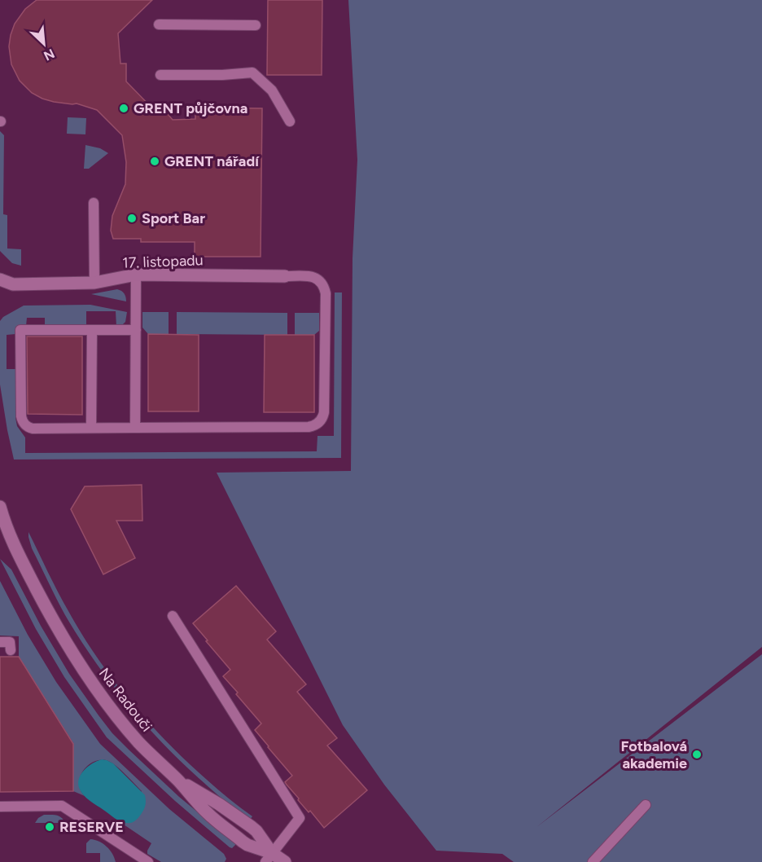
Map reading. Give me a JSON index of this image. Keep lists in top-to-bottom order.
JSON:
{
  "streets": {
    "street": ["17. listopadu", "Na Radouči"]
  },
  "places": [
    "GRENT půjčovna",
    "GRENT nářadí",
    "Sport Bar",
    "Fotbalová akademie",
    "RESERVE"
  ],
  "north": "bottom right"
}
